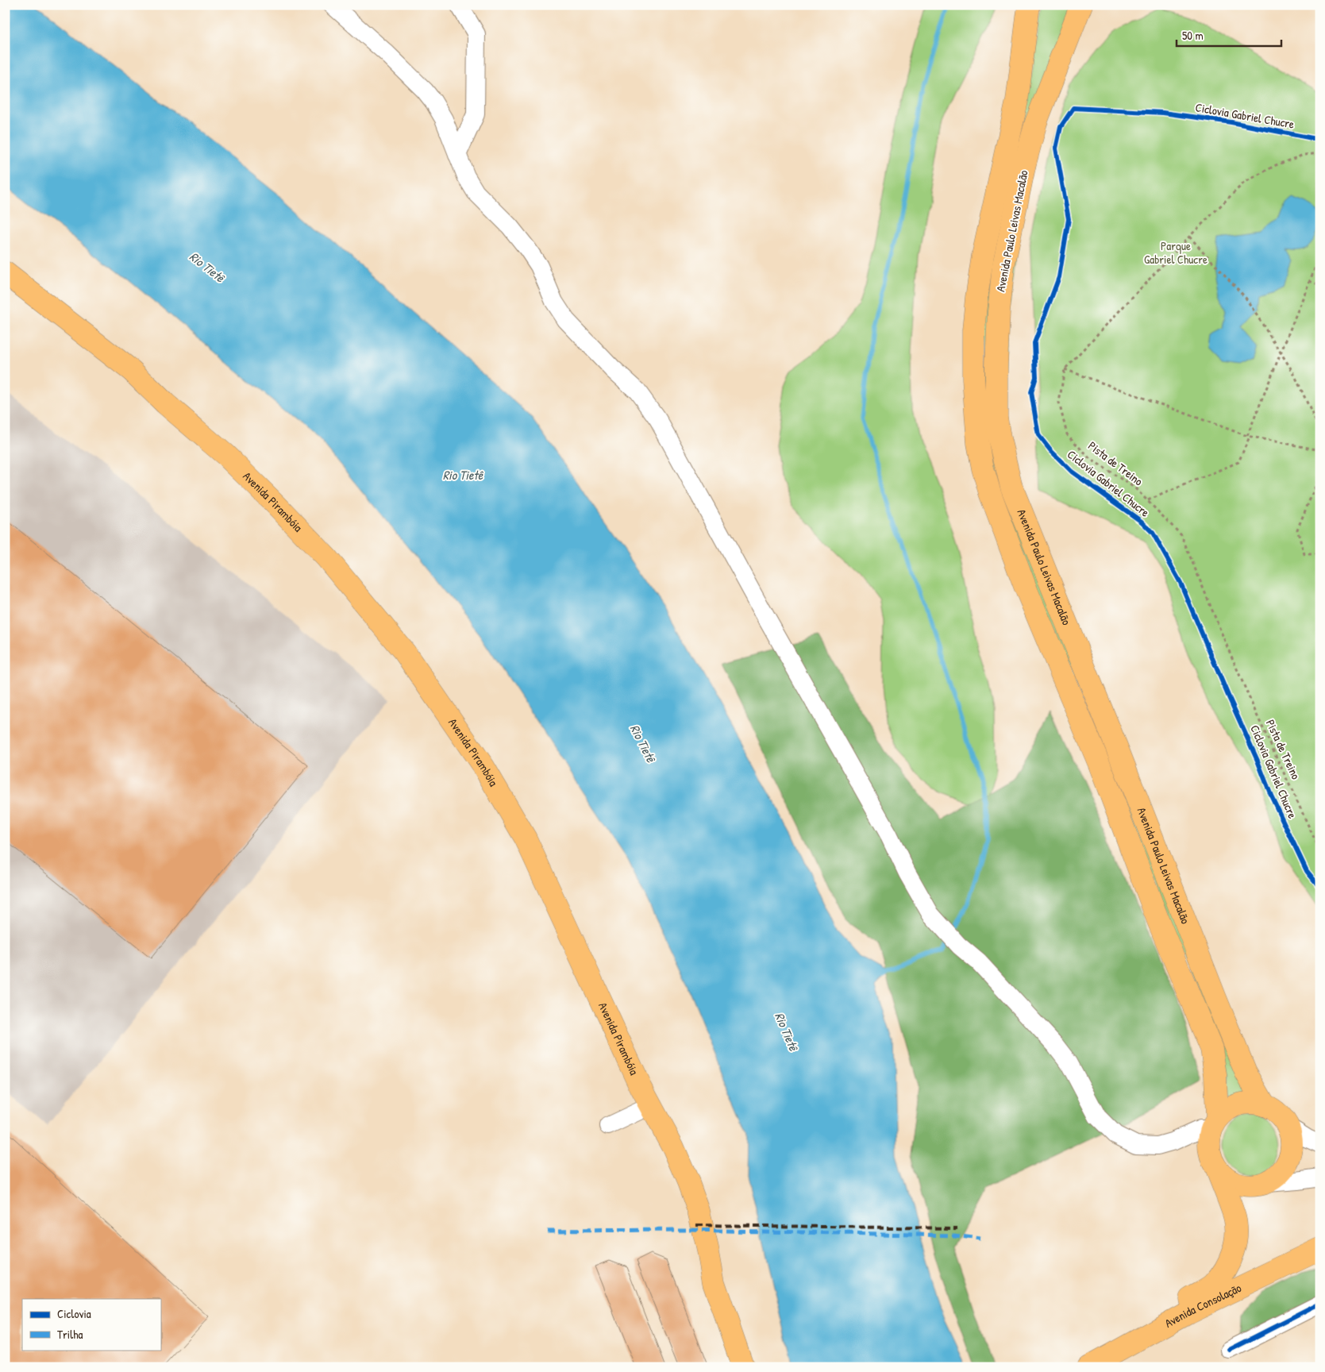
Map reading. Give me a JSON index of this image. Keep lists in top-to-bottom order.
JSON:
{
  "streets": {
    "main road": ["Avenida Paulo Leivas Macalão", "Avenida Pirambóia", "Avenida Consolação"],
    "path": ["Pista de Treino"],
    "cycle path": ["Ciclovia Gabriel Chucre"]
  },
  "water": ["Rio Tietê"],
  "parks": ["Parque Gabriel Chucre"],
  "legend": ["Ciclovia", "Trilha"],
  "scale_bar": "50 m"
}
